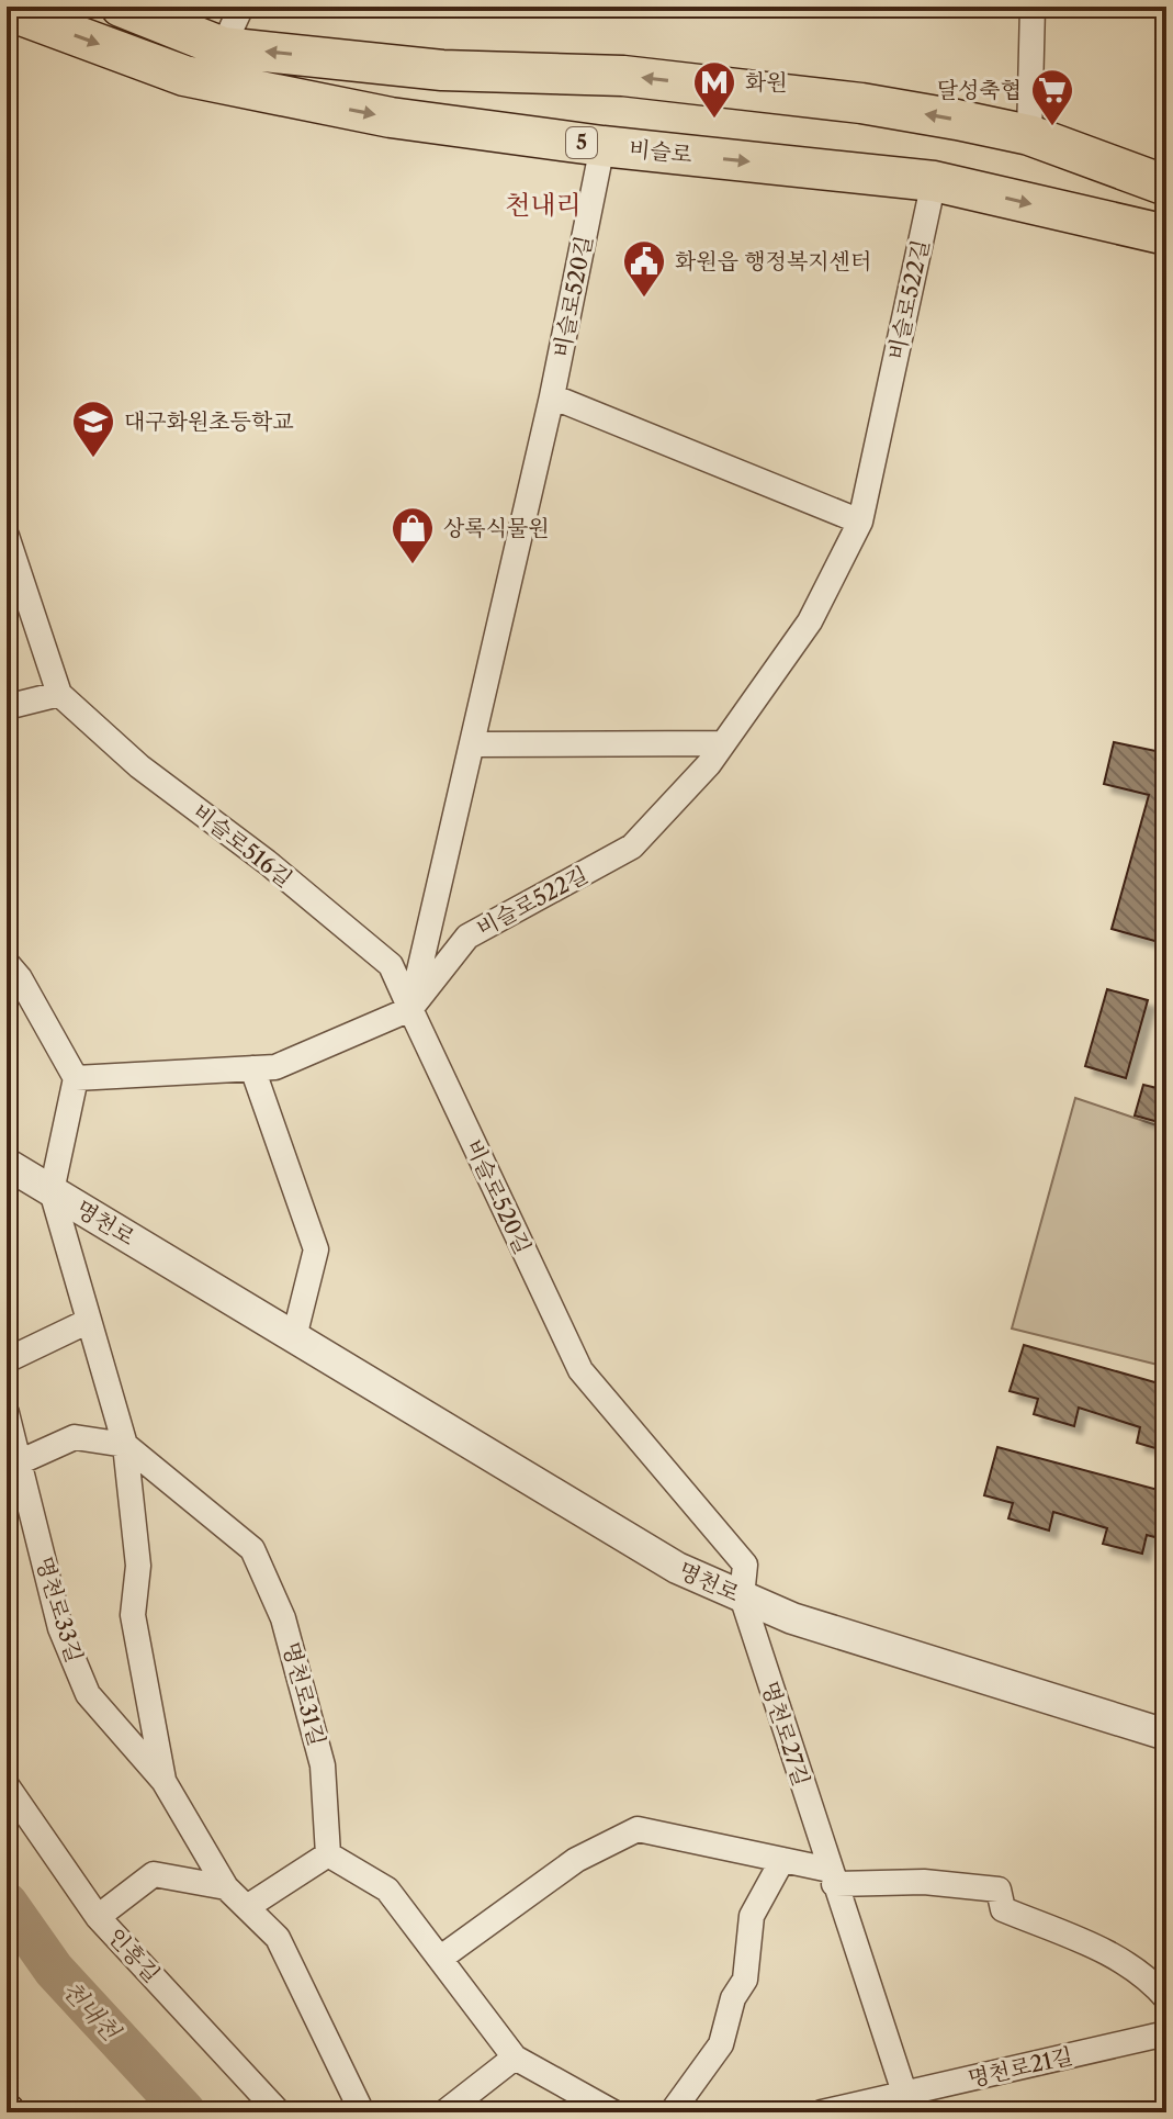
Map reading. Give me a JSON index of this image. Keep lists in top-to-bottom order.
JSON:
{
  "streets": {
    "main road": ["5", "비슬로"],
    "street": [
      "비슬로520길",
      "비슬로522길",
      "비슬로516길",
      "명천로",
      "명천로33길",
      "명천로31길",
      "명천로27길",
      "인흥길",
      "명천로21길"
    ]
  },
  "crossings": [
    ["비슬로", "비슬로520길"],
    ["비슬로", "비슬로522길"],
    ["비슬로520길", "비슬로522길"],
    ["비슬로520길", "비슬로516길"],
    ["비슬로520길", "명천로"],
    ["비슬로520길", "명천로27길"],
    ["비슬로522길", "비슬로516길"],
    ["명천로", "명천로27길"],
    ["명천로33길", "명천로31길"],
    ["명천로27길", "명천로21길"]
  ],
  "districts": ["천내리"],
  "water": ["천내천"],
  "places": {
    "metro station": ["화원"],
    "supermarket": ["달성축협"],
    "public building": ["화원읍 행정복지센터"],
    "school or university": ["대구화원초등학교"],
    "shop": ["상록식물원"]
  }
}
